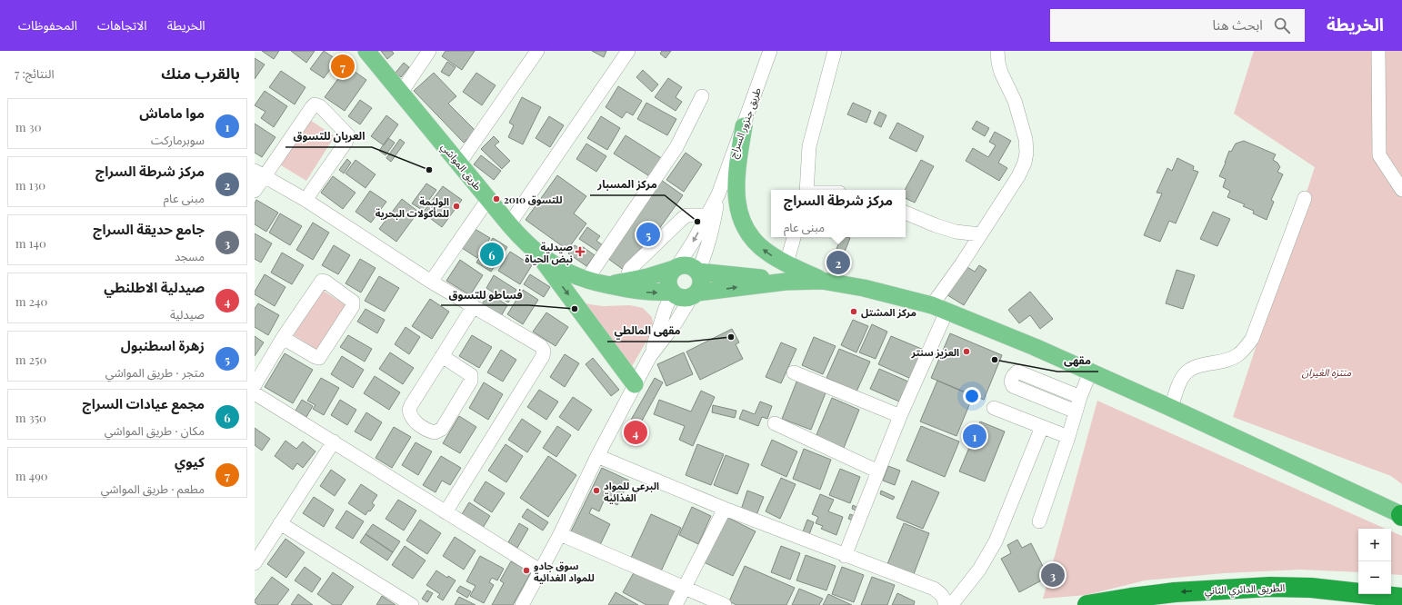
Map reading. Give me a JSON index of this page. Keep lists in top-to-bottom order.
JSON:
{
  "streets": {
    "highway": ["الطريق الدائري الثاني"],
    "main road": ["طريق المواشي"],
    "street": ["طريق جنزور السراج"]
  },
  "crossings": [
    ["طريق جنزور السراج", "طريق المواشي"]
  ],
  "one_way": ["الطريق الدائري الثاني"],
  "parks": ["منتزه الغيران"],
  "places": {
    "other": [
      "العربان للتسوق",
      "2010 للتسوق",
      "الوليمة للمأكولات البحرية",
      "مركز المسبار",
      "فساطو للتسوق",
      "مركز المشتل",
      "مقهى المالطي",
      "العزيز سنتر",
      "مقهى",
      "البرعي للمواد الغذائية",
      "سوق جادو للمواد الغدائية"
    ],
    "health": ["صيدلية نبض الحياة"]
  },
  "page": {
    "header": "الخريطة",
    "search": "ابحث هنا",
    "nav": ["الخريطة", "الاتجاهات", "المحفوظات"],
    "heading": ["بالقرب منك", "النتائج: 7"],
    "pins": [
      "7",
      "5",
      "6",
      "2",
      "4",
      "1",
      "3"
    ],
    "list": [
      {
        "mark": "1",
        "name": "موا ماماش",
        "note": "سوبرماركت",
        "value": "30 m"
      },
      {
        "mark": "2",
        "name": "مركز شرطة السراج",
        "note": "مبنى عام",
        "value": "130 m"
      },
      {
        "mark": "3",
        "name": "جامع حديقة السراج",
        "note": "مسجد",
        "value": "140 m"
      },
      {
        "mark": "4",
        "name": "صيدلية الاطلنطي",
        "note": "صيدلية",
        "value": "240 m"
      },
      {
        "mark": "5",
        "name": "زهرة اسطنبول",
        "note": "متجر · طريق المواشي",
        "value": "250 m"
      },
      {
        "mark": "6",
        "name": "مجمع عيادات السراج",
        "note": "مكان · طريق المواشي",
        "value": "350 m"
      },
      {
        "mark": "7",
        "name": "كيوي",
        "note": "مطعم · طريق المواشي",
        "value": "490 m"
      }
    ],
    "popup": ["مركز شرطة السراج", "مبنى عام"],
    "map_buttons": ["+", "−"]
  }
}
